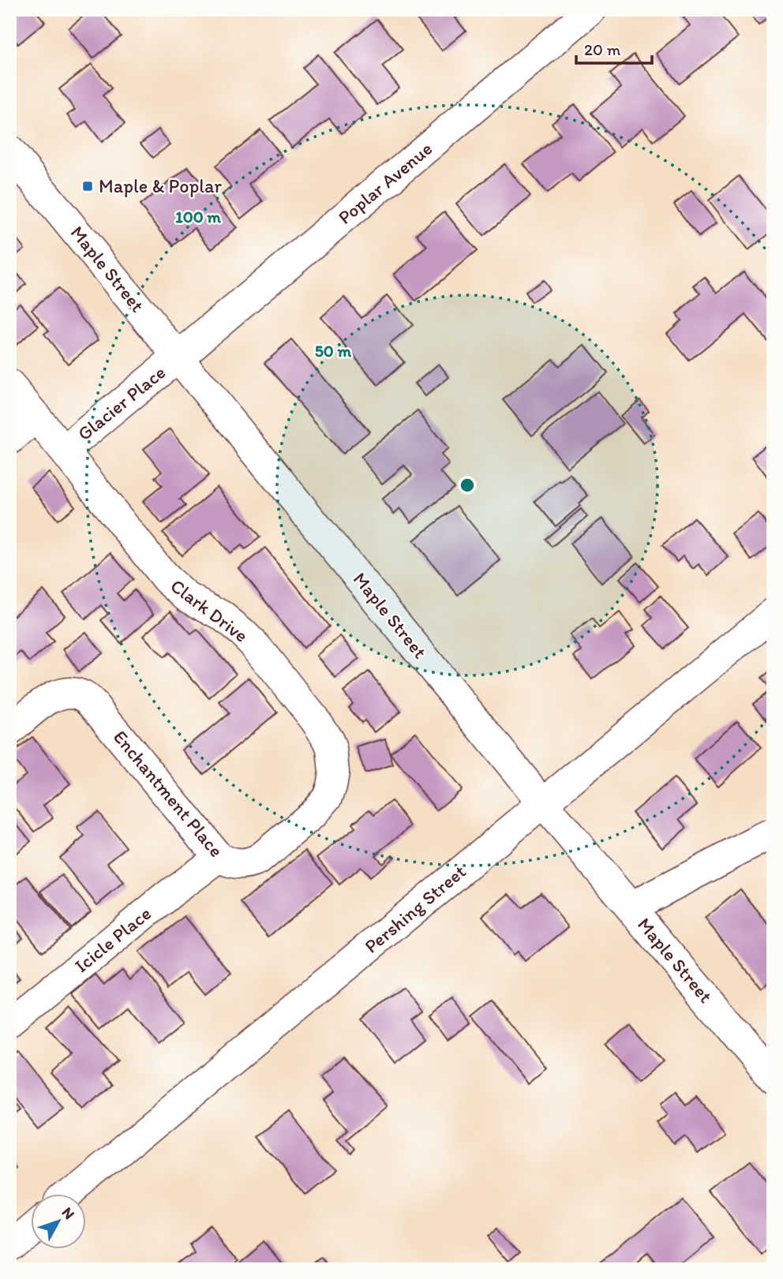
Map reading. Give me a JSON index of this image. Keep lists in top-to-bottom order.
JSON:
{
  "streets": {
    "street": [
      "Poplar Avenue",
      "Maple Street",
      "Glacier Place",
      "Clark Drive",
      "Enchantment Place",
      "Pershing Street",
      "Icicle Place"
    ]
  },
  "crossings": [
    ["Poplar Avenue", "Maple Street"],
    ["Poplar Avenue", "Glacier Place"],
    ["Maple Street", "Glacier Place"],
    ["Maple Street", "Pershing Street"],
    ["Glacier Place", "Clark Drive"],
    ["Clark Drive", "Enchantment Place"],
    ["Enchantment Place", "Icicle Place"]
  ],
  "places": {
    "transit": ["Maple & Poplar"]
  },
  "scale_bar": "20 m",
  "north": "top right",
  "rings": ["100 m", "50 m"]
}
